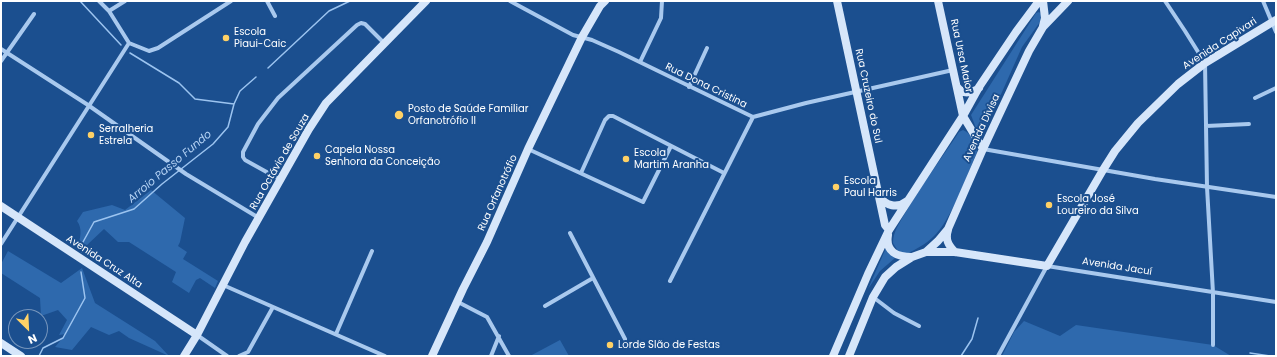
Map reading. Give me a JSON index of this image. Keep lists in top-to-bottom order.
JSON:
{
  "streets": {
    "street": [
      "Avenida Capivari",
      "Rua Ursa Maior",
      "Rua Dona Cristina",
      "Rua Cruzeiro do Sul",
      "Avenida Divisa",
      "Rua Octávio de Souza",
      "Rua Orfanotrófio",
      "Avenida Cruz Alta",
      "Avenida Jacuí"
    ]
  },
  "crossings": [
    ["Avenida Capivari", "Avenida Jacuí"],
    ["Rua Ursa Maior", "Rua Dona Cristina"],
    ["Rua Ursa Maior", "Avenida Divisa"],
    ["Rua Dona Cristina", "Rua Cruzeiro do Sul"],
    ["Rua Dona Cristina", "Rua Orfanotrófio"],
    ["Rua Cruzeiro do Sul", "Avenida Divisa"],
    ["Avenida Divisa", "Avenida Jacuí"],
    ["Rua Octávio de Souza", "Avenida Cruz Alta"]
  ],
  "water": ["Arroio Passo Fundo"],
  "places": [
    "Escola Piaui-Caic",
    "Posto de Saúde Familiar Orfanotrófio II",
    "Serralheria Estrela",
    "Capela Nossa Senhora da Conceição",
    "Escola Martim Aranha",
    "Escola Paul Harris",
    "Escola José Loureiro da Silva",
    "Lorde Slão de Festas"
  ],
  "north": "bottom right"
}
